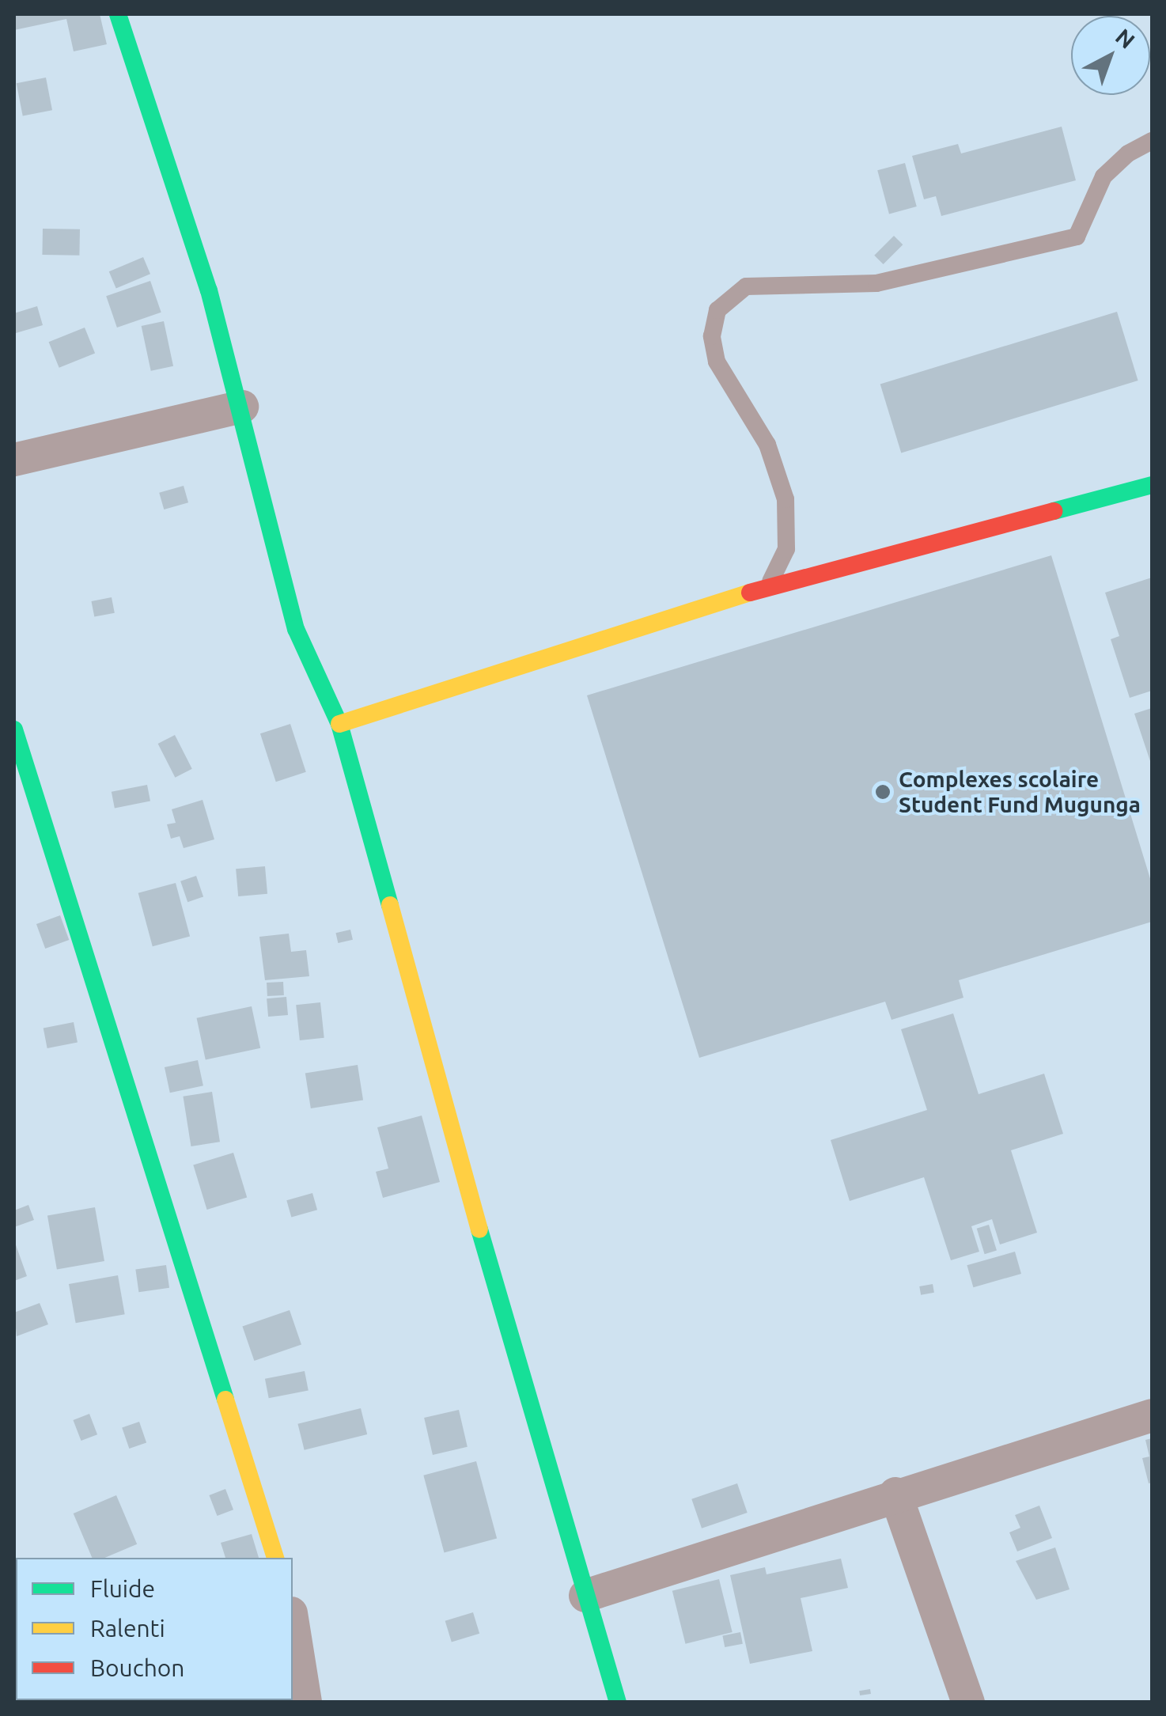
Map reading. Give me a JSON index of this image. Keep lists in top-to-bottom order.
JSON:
{
  "places": ["Complexes scolaire Student Fund Mugunga"],
  "legend": ["Fluide", "Ralenti", "Bouchon"],
  "north": "top right"
}
